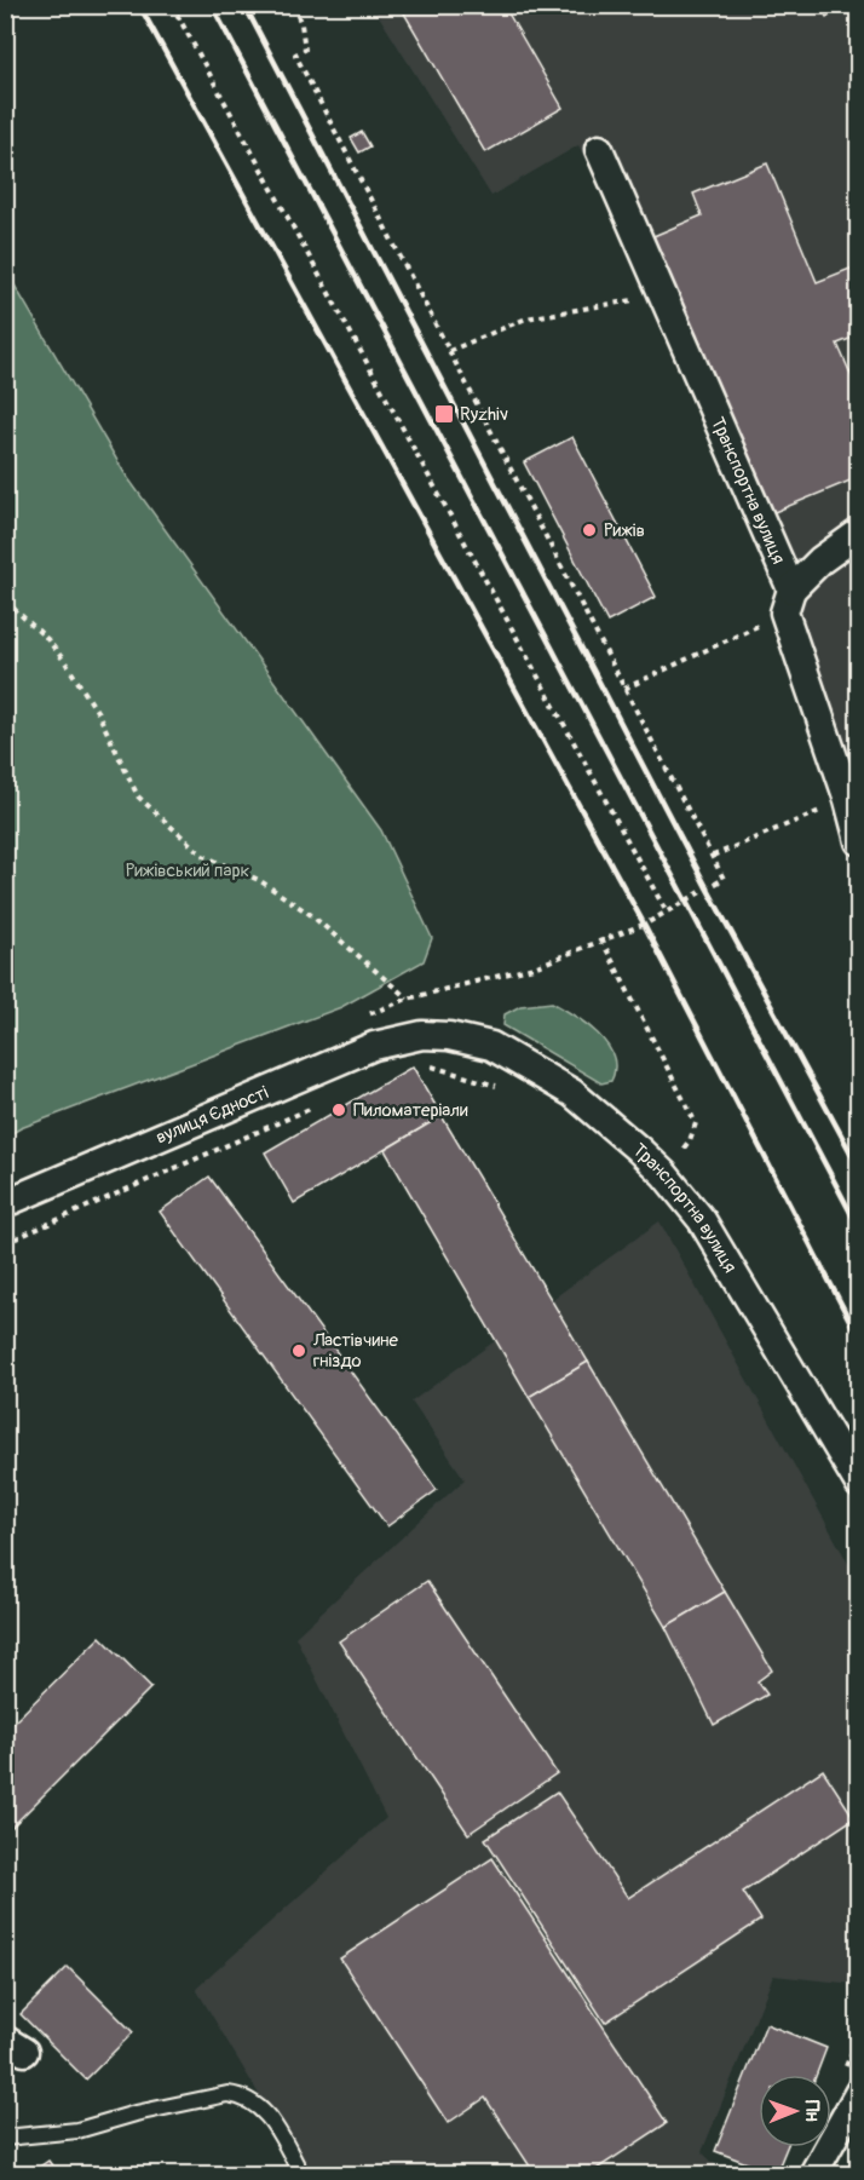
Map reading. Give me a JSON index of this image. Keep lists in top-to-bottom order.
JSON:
{
  "streets": {
    "street": ["Транспортна вулиця", "вулиця Єдності"]
  },
  "crossings": [
    ["Транспортна вулиця", "вулиця Єдності"]
  ],
  "parks": ["Рижівський парк"],
  "places": {
    "transit": ["Ryzhiv"],
    "other": ["Рижів", "Пиломатеріали", "Ластівчине гніздо"]
  },
  "north": "right"
}
